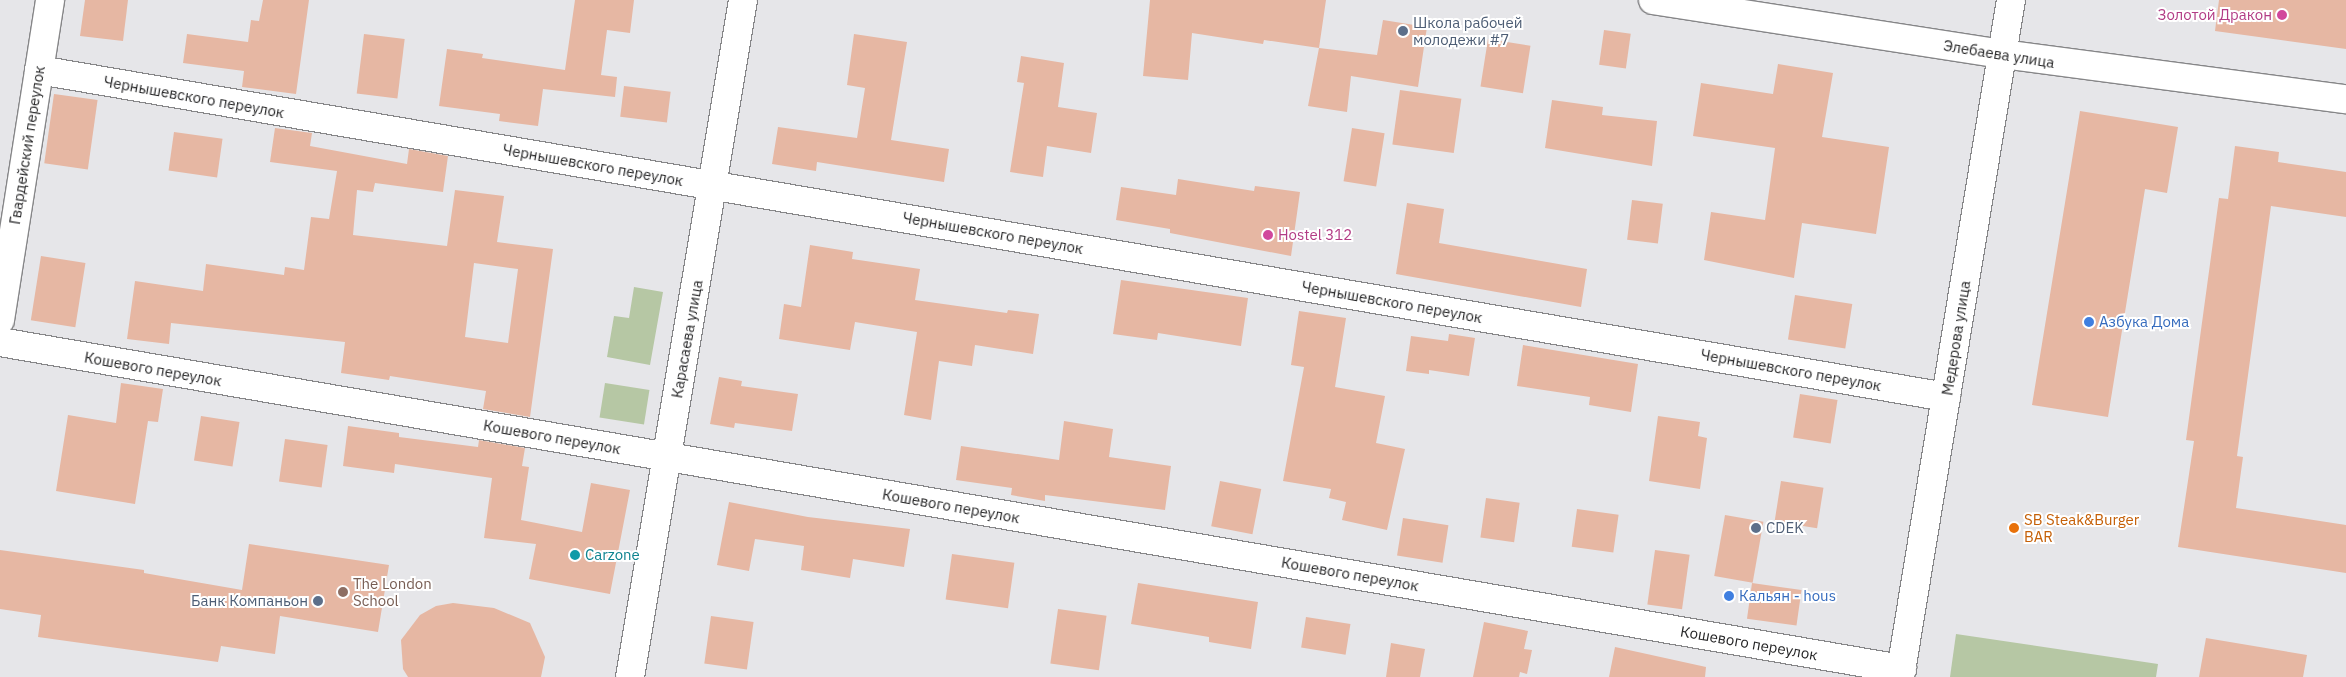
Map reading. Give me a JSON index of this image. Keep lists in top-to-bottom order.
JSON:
{
  "streets": {
    "street": [
      "Элебаева улица",
      "Чернышевского переулок",
      "Гвардейский переулок",
      "Медерова улица",
      "Карасаева улица",
      "Кошевого переулок"
    ]
  },
  "crossings": [
    ["Элебаева улица", "Медерова улица"],
    ["Чернышевского переулок", "Гвардейский переулок"],
    ["Чернышевского переулок", "Медерова улица"],
    ["Чернышевского переулок", "Карасаева улица"],
    ["Медерова улица", "Кошевого переулок"],
    ["Карасаева улица", "Кошевого переулок"]
  ],
  "places": [
    "Золотой Дракон",
    "Школа рабочей молодежи #7",
    "Hostel 312",
    "Азбука Дома",
    "CDEK",
    "SB Steak&Burger BAR",
    "Carzone",
    "The London School",
    "Кальян - hous",
    "Банк Компаньон"
  ]
}
